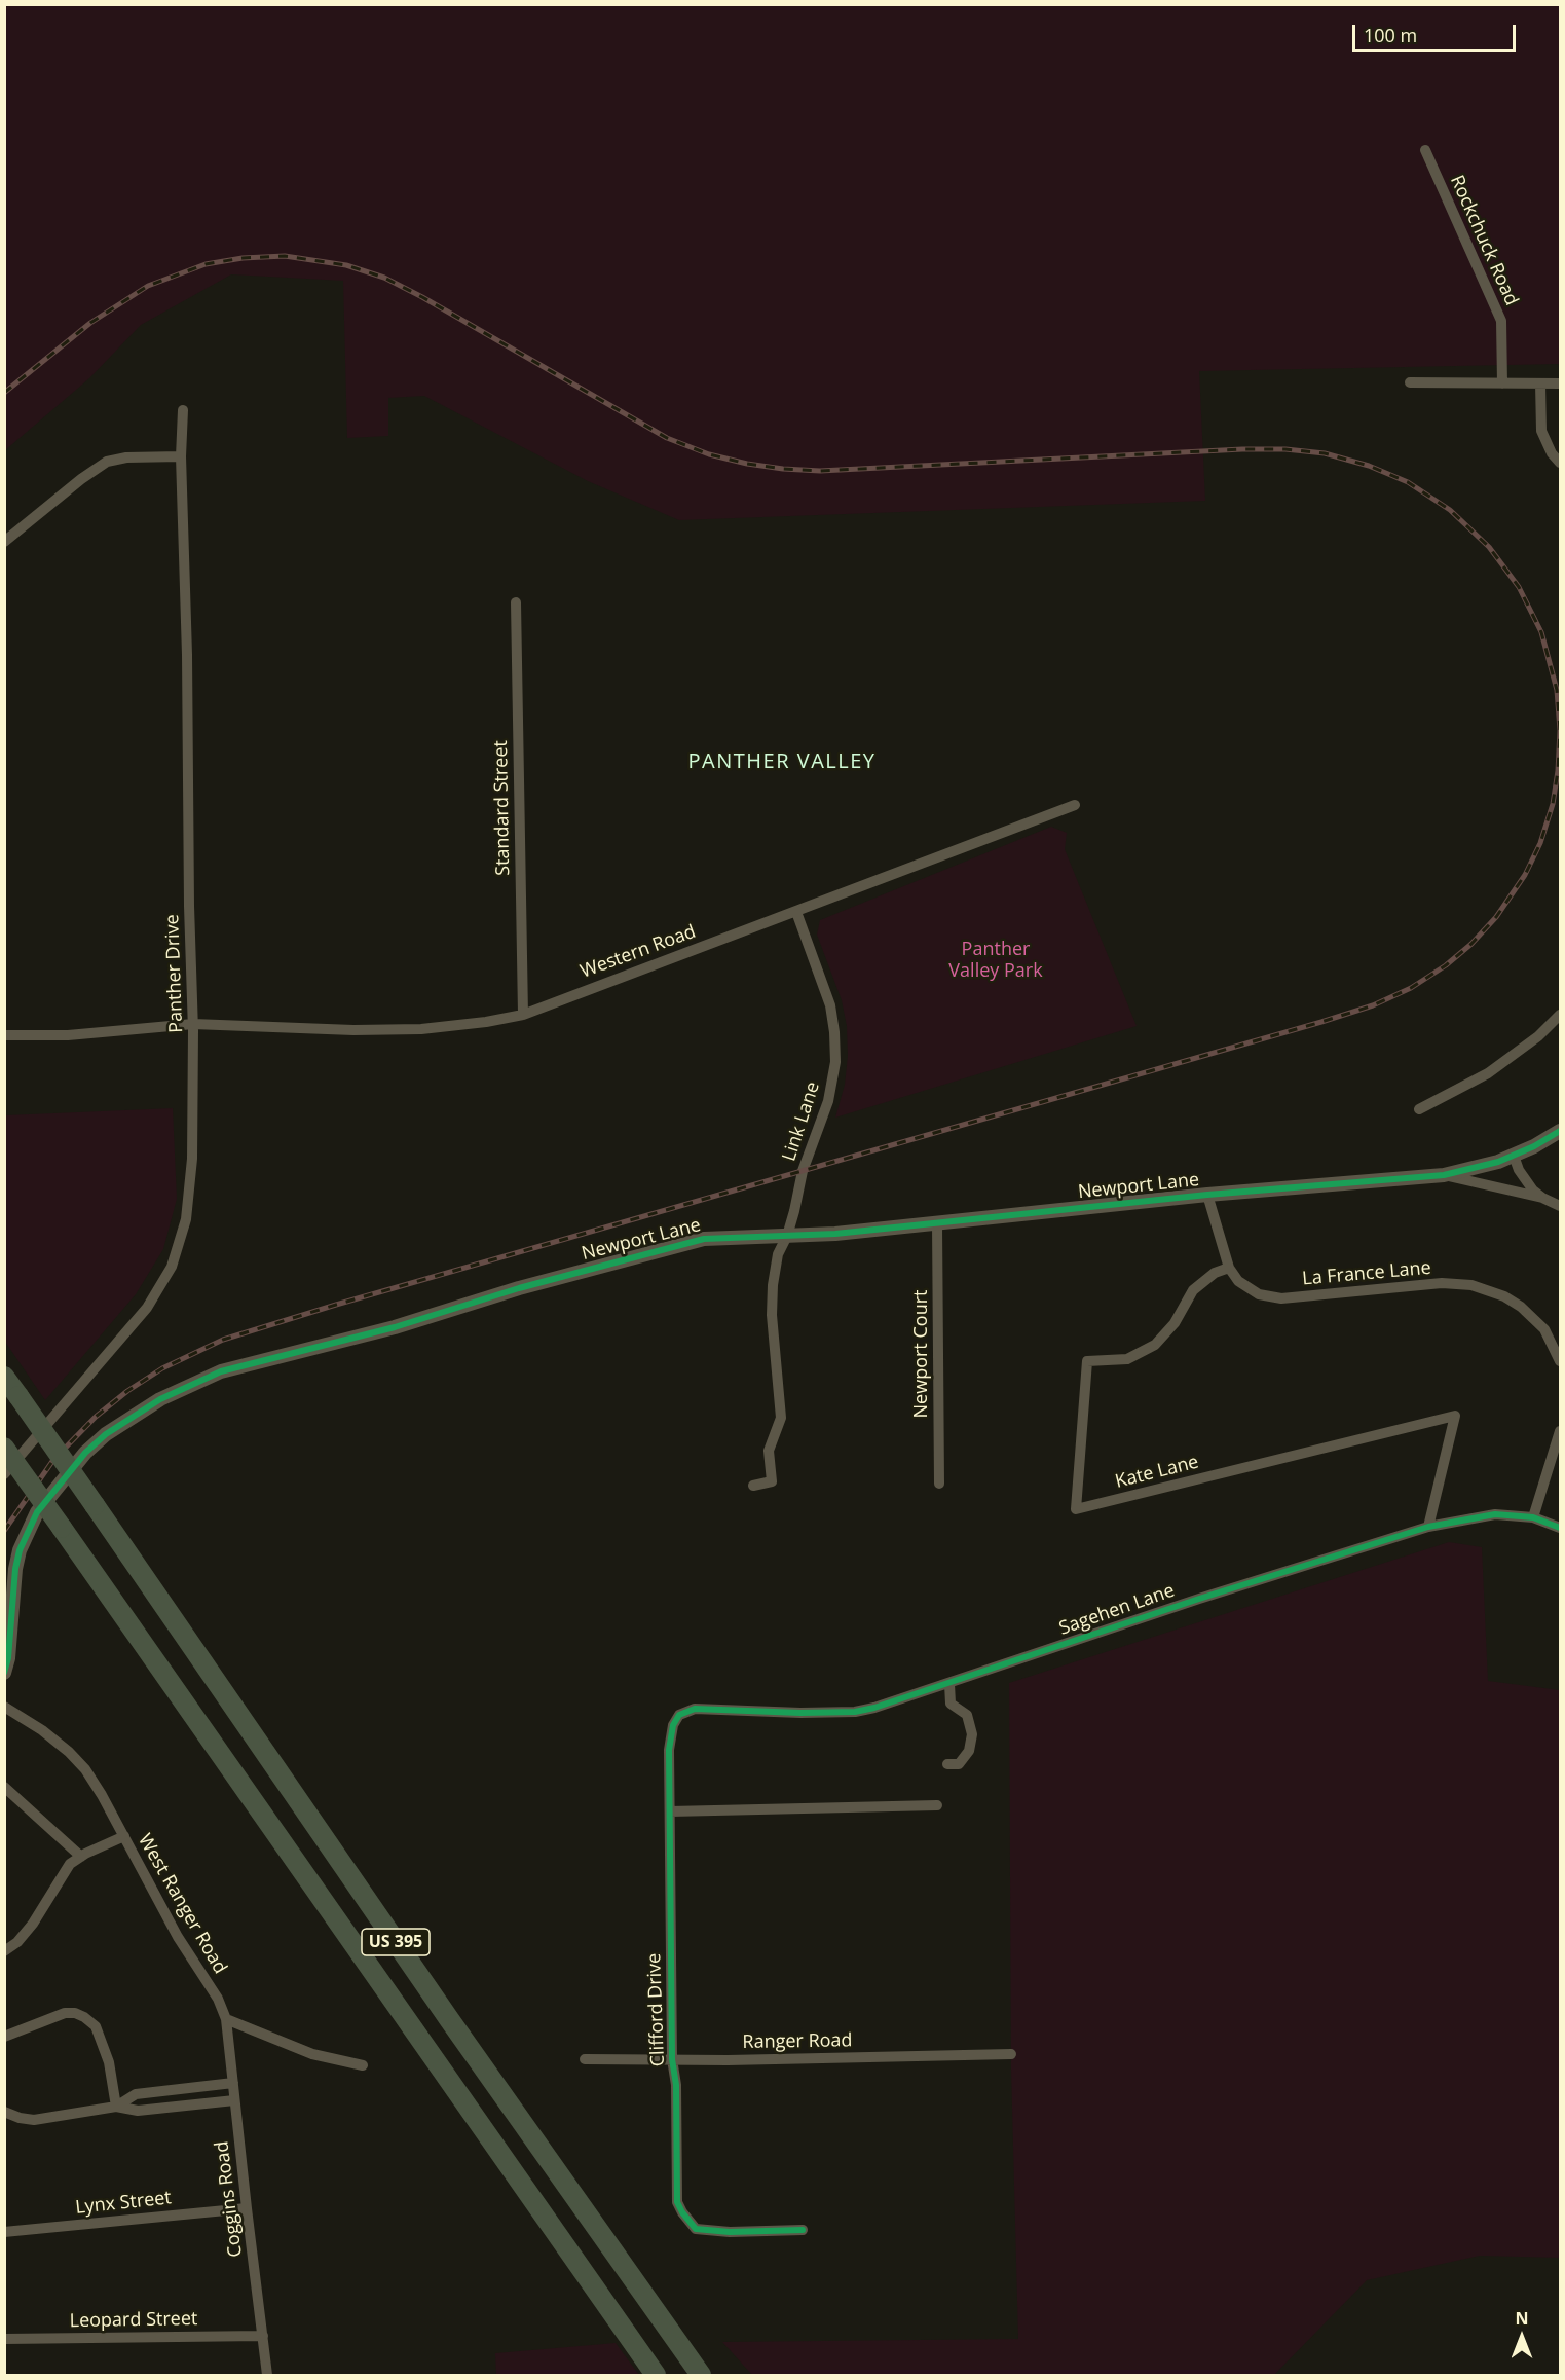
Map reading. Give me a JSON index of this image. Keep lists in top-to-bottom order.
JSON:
{
  "streets": {
    "highway": ["US 395"],
    "street": [
      "Rockchuck Road",
      "Standard Street",
      "Western Road",
      "Panther Drive",
      "Link Lane",
      "Newport Lane",
      "La France Lane",
      "Newport Court",
      "Kate Lane",
      "Sagehen Lane",
      "West Ranger Road",
      "Clifford Drive",
      "Ranger Road",
      "Coggins Road",
      "Lynx Street",
      "Leopard Street"
    ]
  },
  "crossings": [
    ["Standard Street", "Western Road"],
    ["Western Road", "Panther Drive"],
    ["Western Road", "Link Lane"],
    ["Link Lane", "Newport Lane"],
    ["Newport Lane", "La France Lane"],
    ["Newport Lane", "Newport Court"],
    ["La France Lane", "Kate Lane"],
    ["Kate Lane", "Sagehen Lane"],
    ["Sagehen Lane", "Clifford Drive"],
    ["West Ranger Road", "Coggins Road"],
    ["Clifford Drive", "Ranger Road"],
    ["Coggins Road", "Lynx Street"],
    ["Coggins Road", "Leopard Street"]
  ],
  "districts": ["PANTHER VALLEY"],
  "parks": ["Panther Valley Park"],
  "scale_bar": "100 m",
  "north": "top"
}
